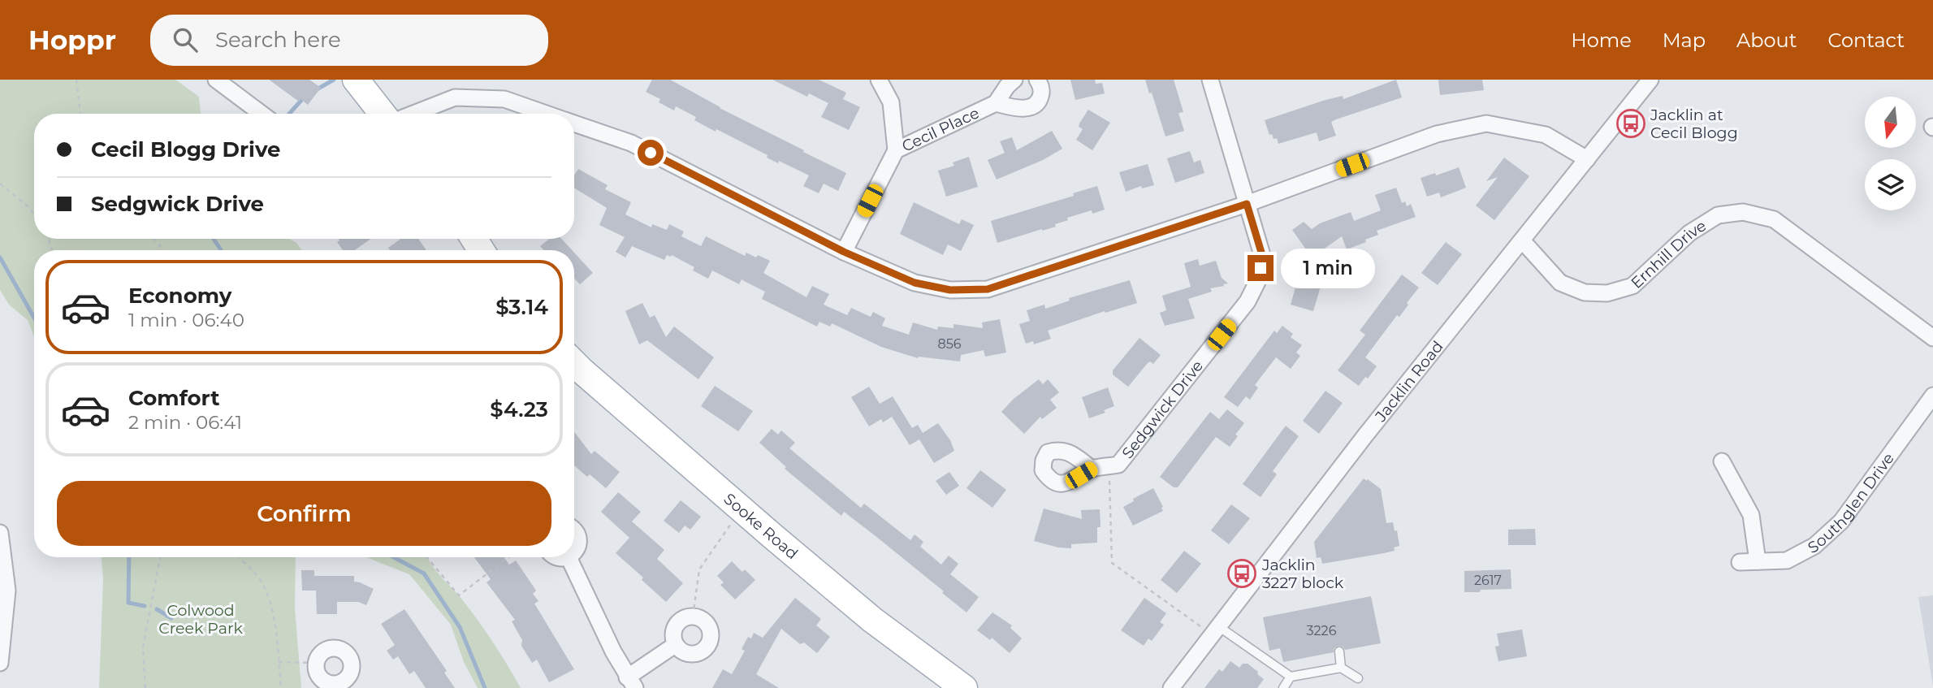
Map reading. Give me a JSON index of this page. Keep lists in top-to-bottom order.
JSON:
{
  "streets": {
    "main road": ["Sooke Road"],
    "street": [
      "Cecil Place",
      "Ernhill Drive",
      "Jacklin Road",
      "Sedgwick Drive",
      "Southglen Drive"
    ]
  },
  "crossings": [
    ["Ernhill Drive", "Jacklin Road"]
  ],
  "parks": ["Colwood Creek Park"],
  "places": {
    "bus stop": ["Jacklin at Cecil Blogg", "Jacklin 3227 block"]
  },
  "house_numbers": ["856", "2617", "3226"],
  "north": "bottom",
  "page": {
    "header": "Hoppr",
    "search": "Search here",
    "nav": [
      "Home",
      "Map",
      "About",
      "Contact"
    ],
    "banner": ["Cecil Blogg Drive", "Sedgwick Drive"],
    "bubble": "1 min",
    "list": [
      {
        "name": "Economy",
        "note": "1 min · 06:40",
        "value": "$3.14"
      },
      {
        "name": "Comfort",
        "note": "2 min · 06:41",
        "value": "$4.23"
      }
    ],
    "buttons": "Confirm"
  }
}
